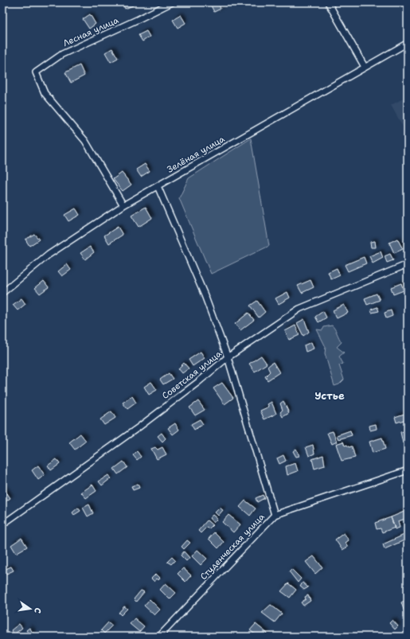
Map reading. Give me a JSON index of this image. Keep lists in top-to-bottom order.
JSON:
{
  "streets": {
    "street": [
      "Лесная улица",
      "Зелёная улица",
      "Советская улица",
      "Студенческая улица"
    ]
  },
  "crossings": [
    ["Лесная улица", "Зелёная улица"]
  ],
  "districts": ["Устье"],
  "north": "right"
}
